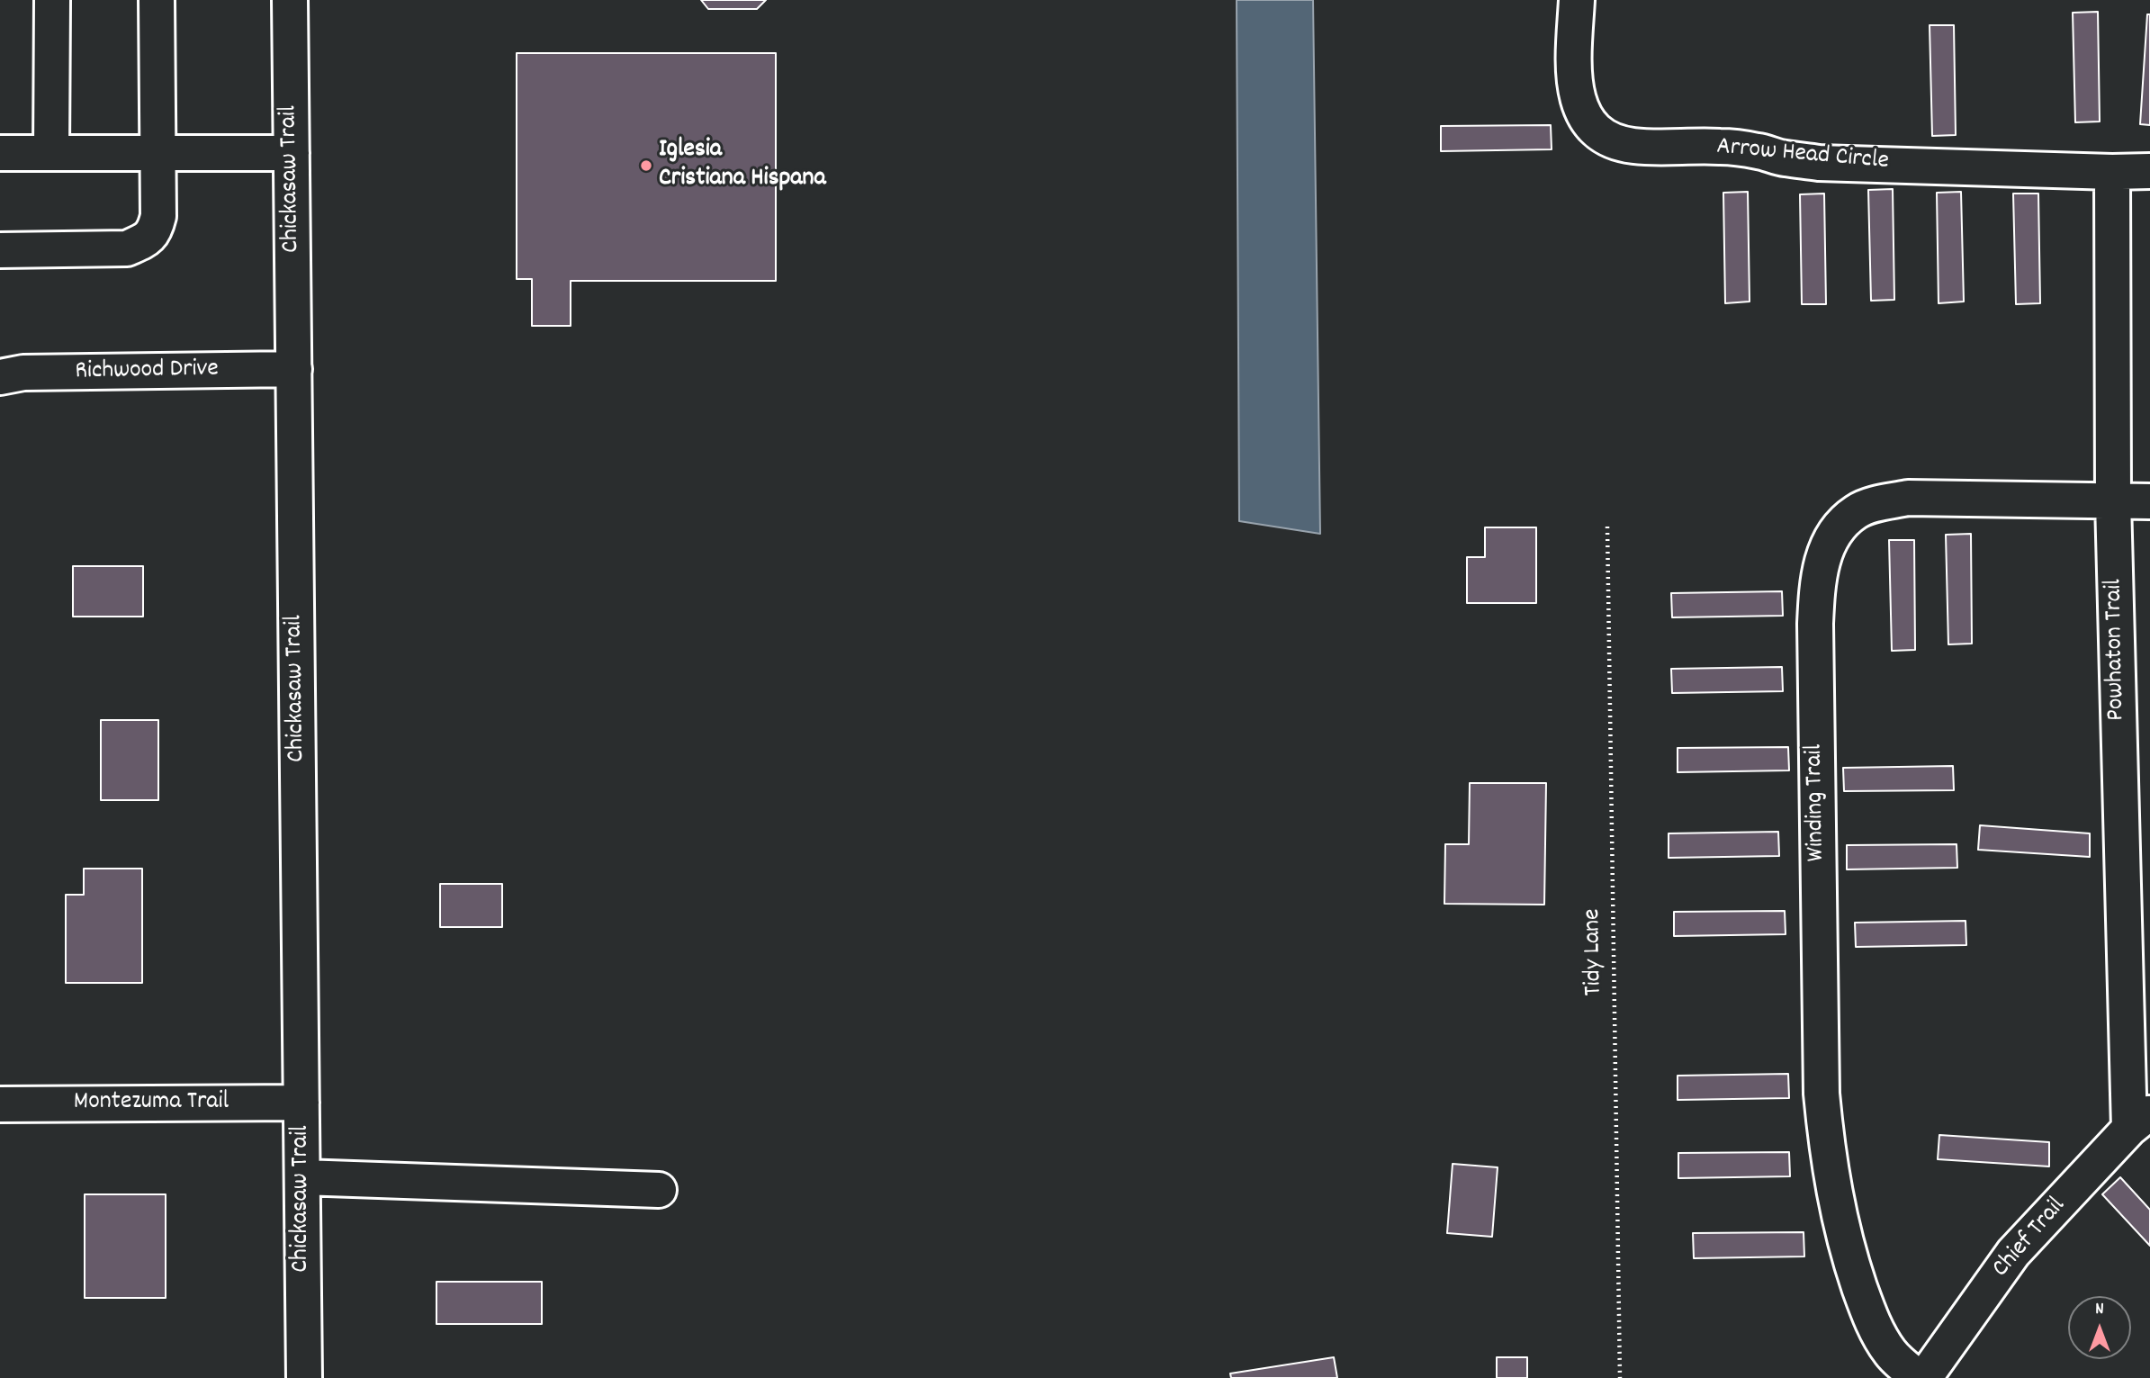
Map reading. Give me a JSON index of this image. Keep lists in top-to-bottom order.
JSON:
{
  "streets": {
    "street": [
      "Arrow Head Circle",
      "Chickasaw Trail",
      "Richwood Drive",
      "Powhaton Trail",
      "Winding Trail",
      "Montezuma Trail",
      "Chief Trail"
    ],
    "path": ["Tidy Lane"]
  },
  "crossings": [
    ["Arrow Head Circle", "Powhaton Trail"],
    ["Chickasaw Trail", "Richwood Drive"],
    ["Chickasaw Trail", "Montezuma Trail"],
    ["Powhaton Trail", "Winding Trail"],
    ["Powhaton Trail", "Chief Trail"]
  ],
  "places": ["Iglesia Cristiana Hispana"],
  "north": "top"
}
